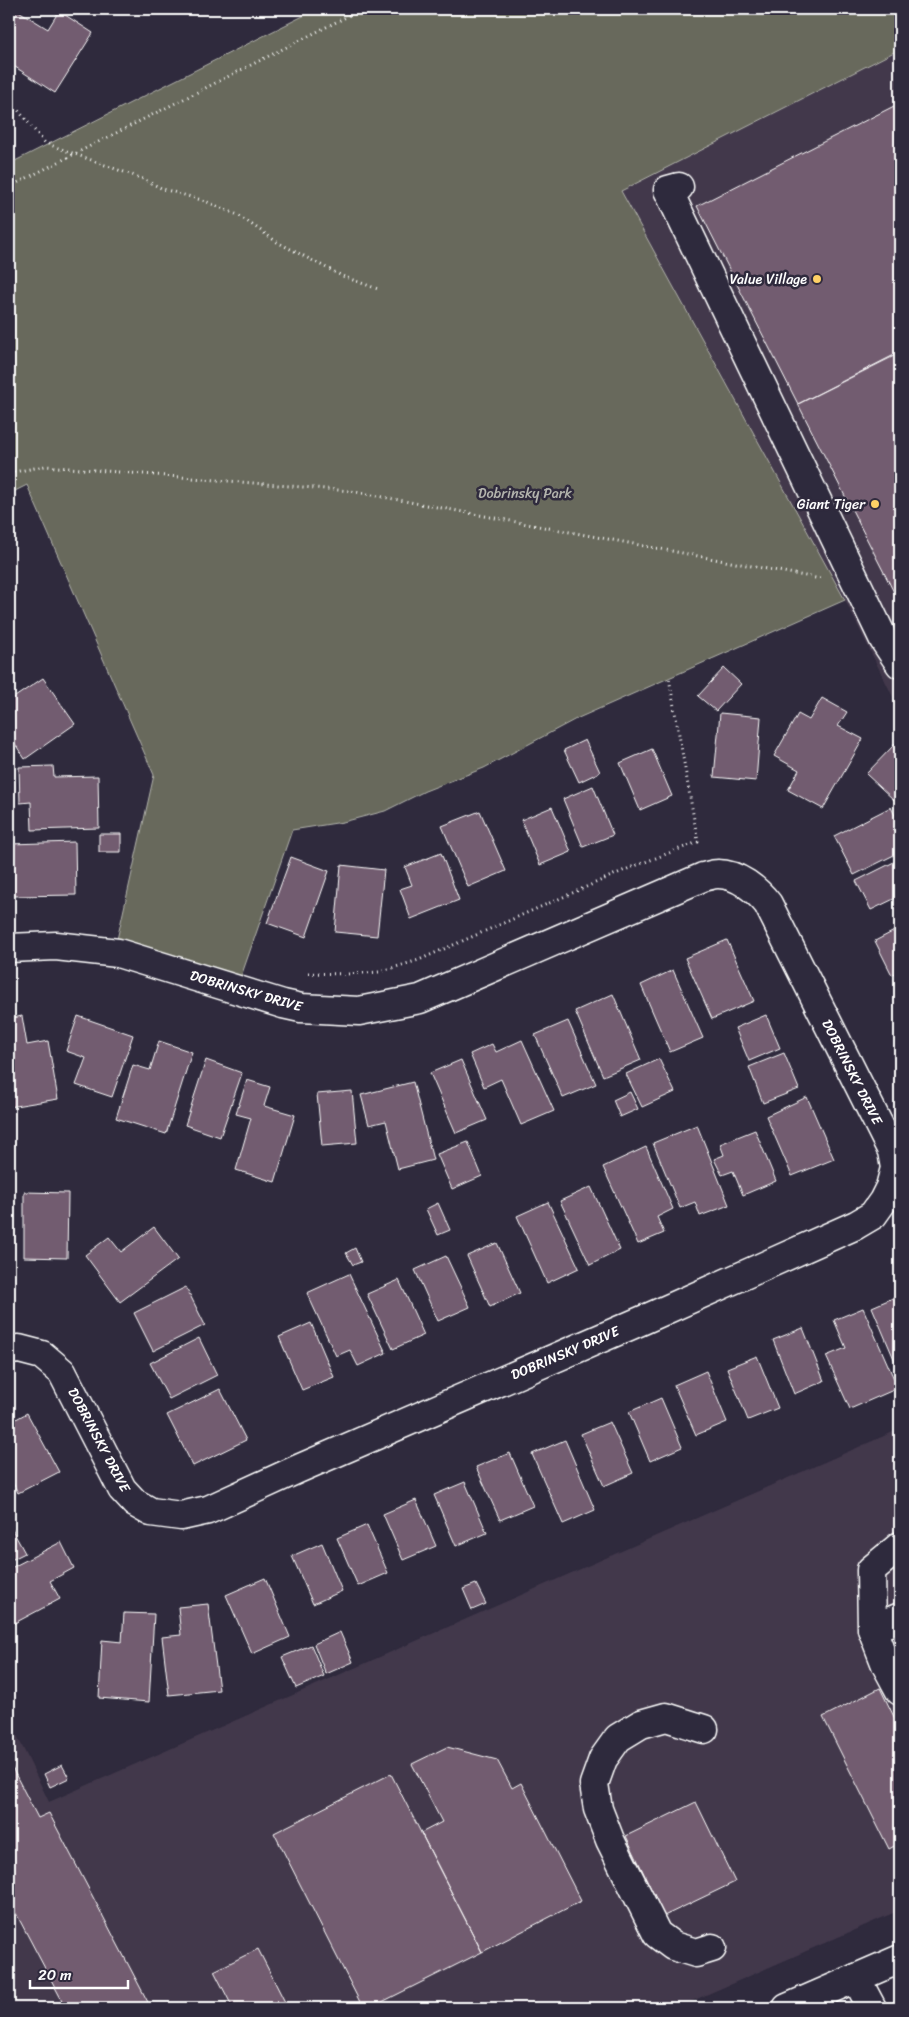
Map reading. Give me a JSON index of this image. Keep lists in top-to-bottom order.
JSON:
{
  "streets": {
    "street": ["DOBRINSKY DRIVE"]
  },
  "parks": ["Dobrinsky Park"],
  "places": ["Value Village", "Giant Tiger"],
  "scale_bar": "20 m"
}
